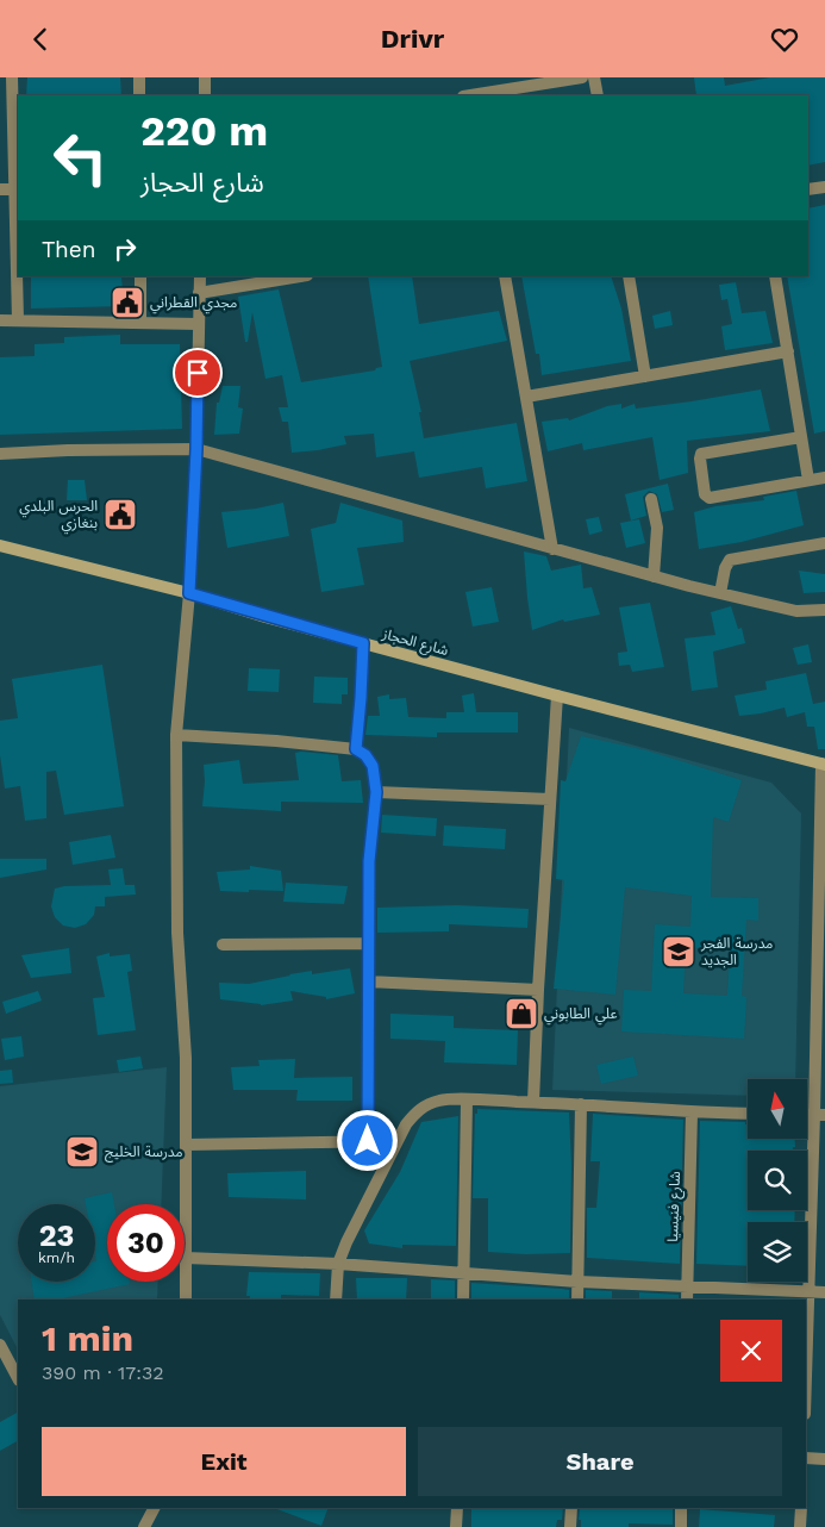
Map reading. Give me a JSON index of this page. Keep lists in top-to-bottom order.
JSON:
{
  "streets": {
    "main road": ["شارع الحجاز"],
    "street": ["شارع فنيسيا"]
  },
  "places": {
    "public building": ["مجدي القطراني", "الحرس البلدي بنغازي"],
    "school or university": ["مدرسة الفجر الجديد", "مدرسة الخليج"],
    "shop": ["علي الطابوني"]
  },
  "north": "top",
  "page": {
    "header": "Drivr",
    "turn": ["220 m", "شارع الحجاز"],
    "then": "Then",
    "speed": "23 km/h",
    "limit": "30",
    "heading": ["1 min", "390 m · 17:32"],
    "buttons": ["Exit", "Share"]
  }
}
